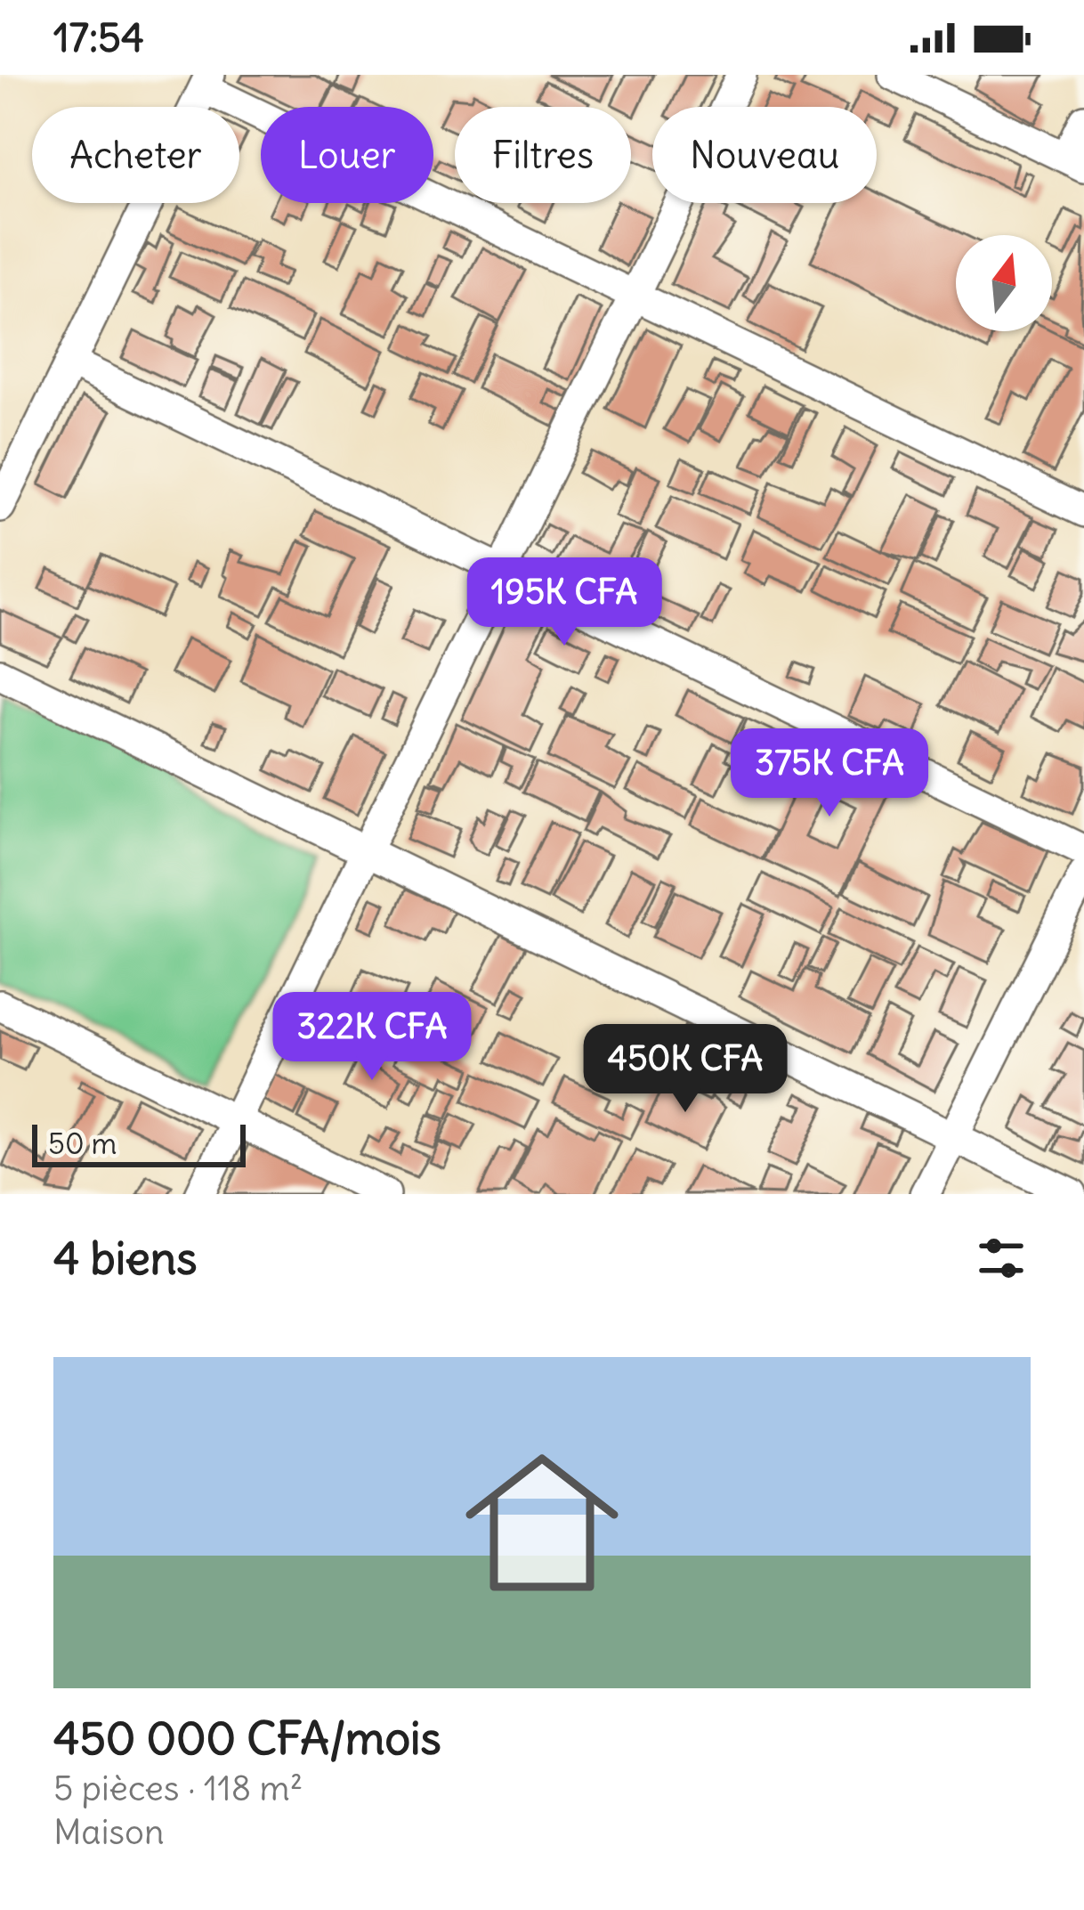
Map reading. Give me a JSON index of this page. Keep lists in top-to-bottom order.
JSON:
{
  "scale_bar": "50 m",
  "north": "top",
  "page": {
    "status": "17:54",
    "chip": [
      "Acheter",
      "Louer",
      "Filtres",
      "Nouveau"
    ],
    "price": [
      "195K CFA",
      "375K CFA",
      "322K CFA",
      "450K CFA"
    ],
    "scale": "50 m",
    "heading": "4 biens",
    "list": [
      {
        "name": "450 000 CFA/mois",
        "note": "5 pièces · 118 m² · Maison"
      }
    ]
  }
}
